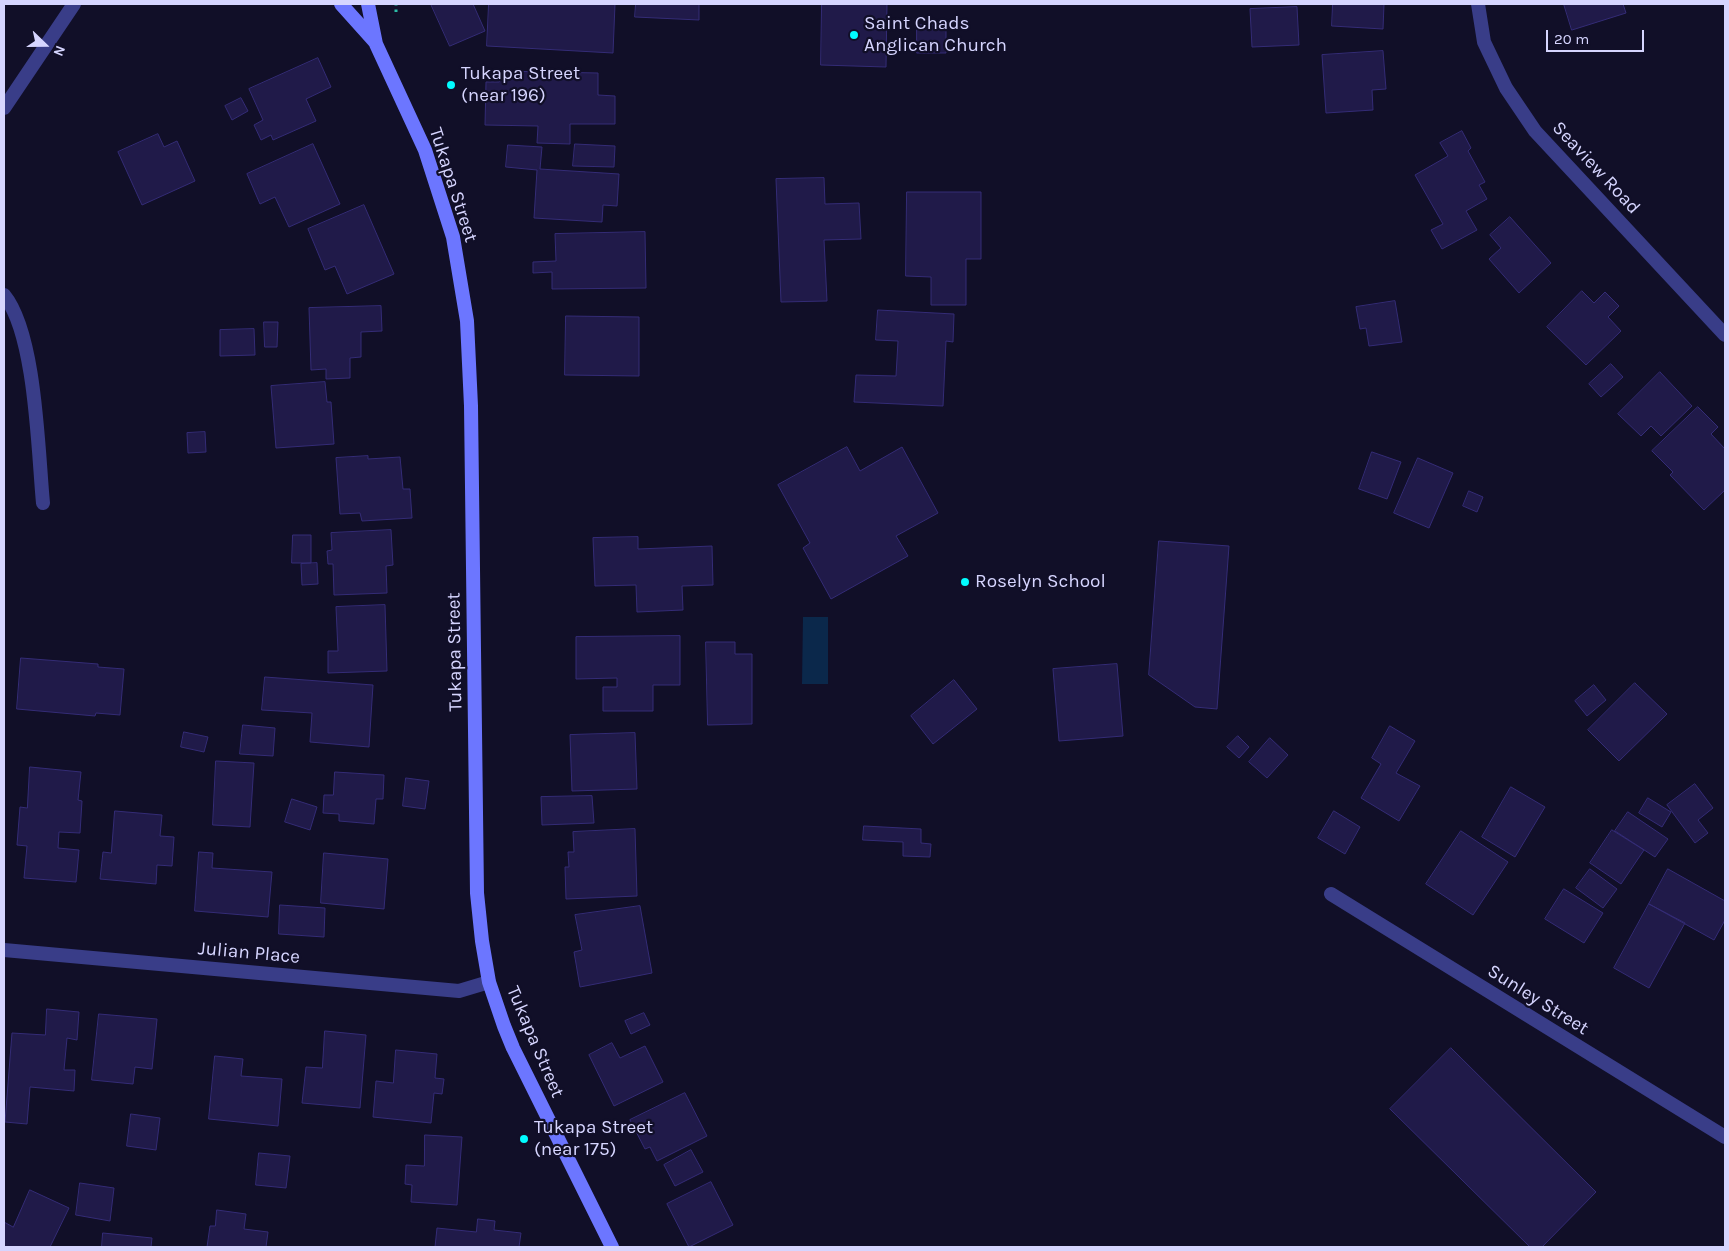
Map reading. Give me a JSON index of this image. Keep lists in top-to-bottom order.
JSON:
{
  "streets": {
    "main road": ["Tukapa Street"],
    "street": ["Seaview Road", "Julian Place", "Sunley Street"]
  },
  "crossings": [
    ["Tukapa Street", "Julian Place"]
  ],
  "places": [
    "Saint Chads Anglican Church",
    "Tukapa Street (near 196)",
    "Roselyn School",
    "Tukapa Street (near 175)"
  ],
  "scale_bar": "20 m",
  "north": "right"
}
